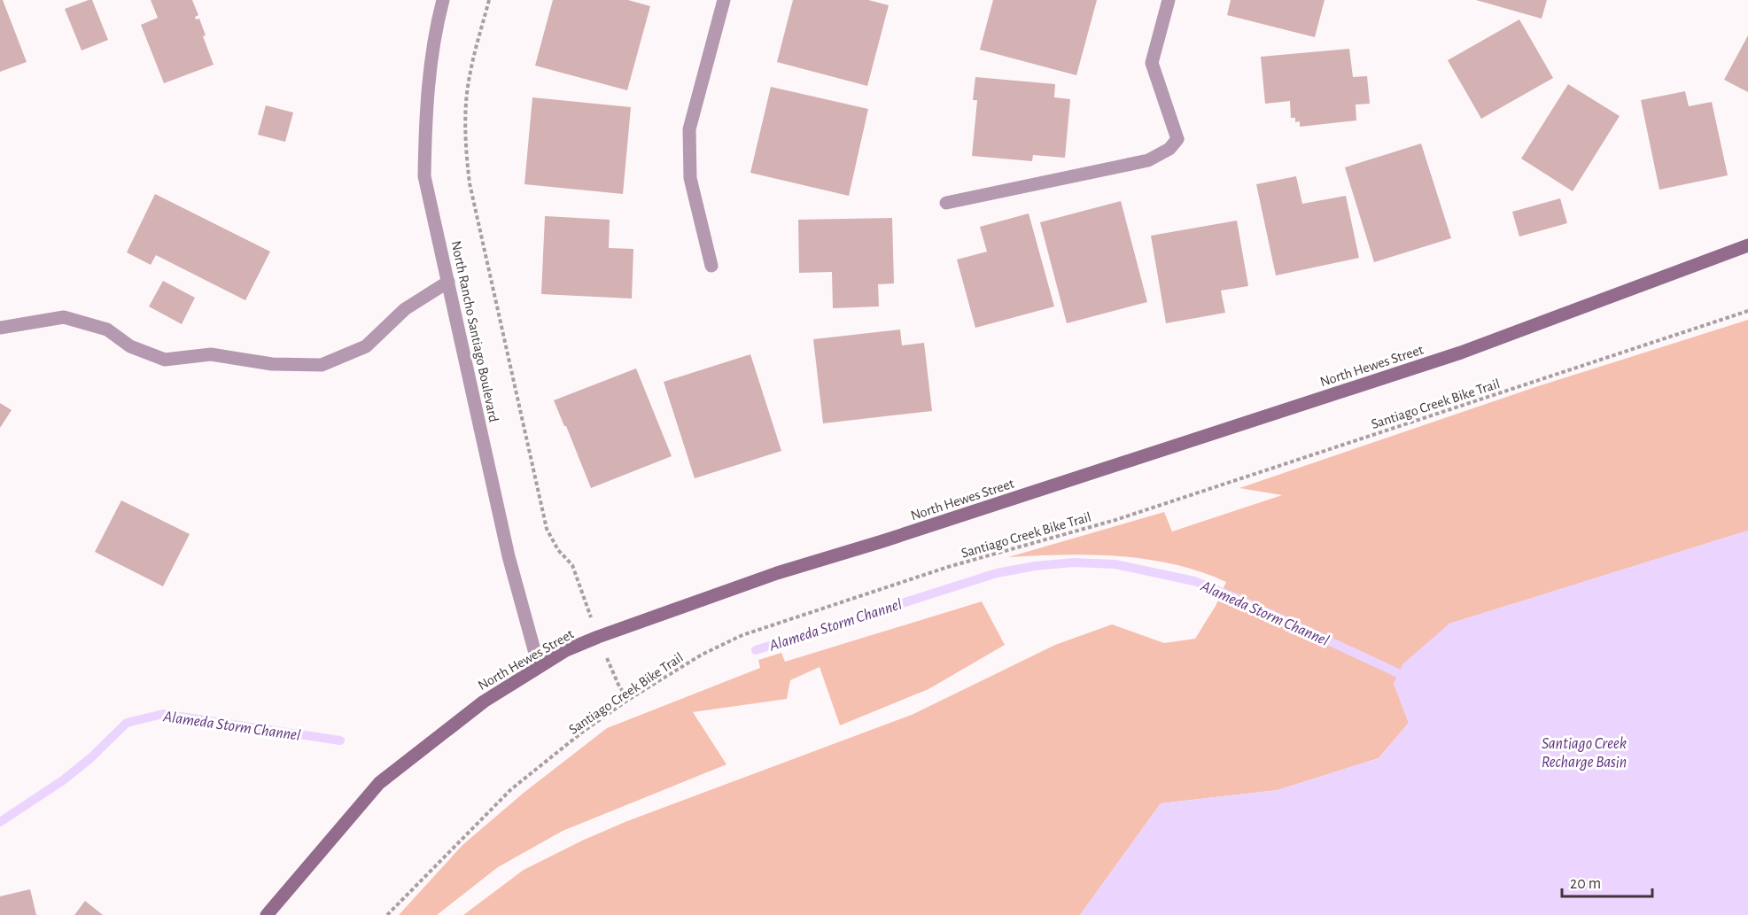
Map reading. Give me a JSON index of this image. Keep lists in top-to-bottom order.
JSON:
{
  "streets": {
    "main road": ["North Hewes Street"],
    "street": ["North Rancho Santiago Boulevard"],
    "path": ["Santiago Creek Bike Trail"]
  },
  "crossings": [
    ["North Rancho Santiago Boulevard", "North Hewes Street"]
  ],
  "water": ["Alameda Storm Channel", "Santiago Creek Recharge Basin"],
  "scale_bar": "20 m"
}
